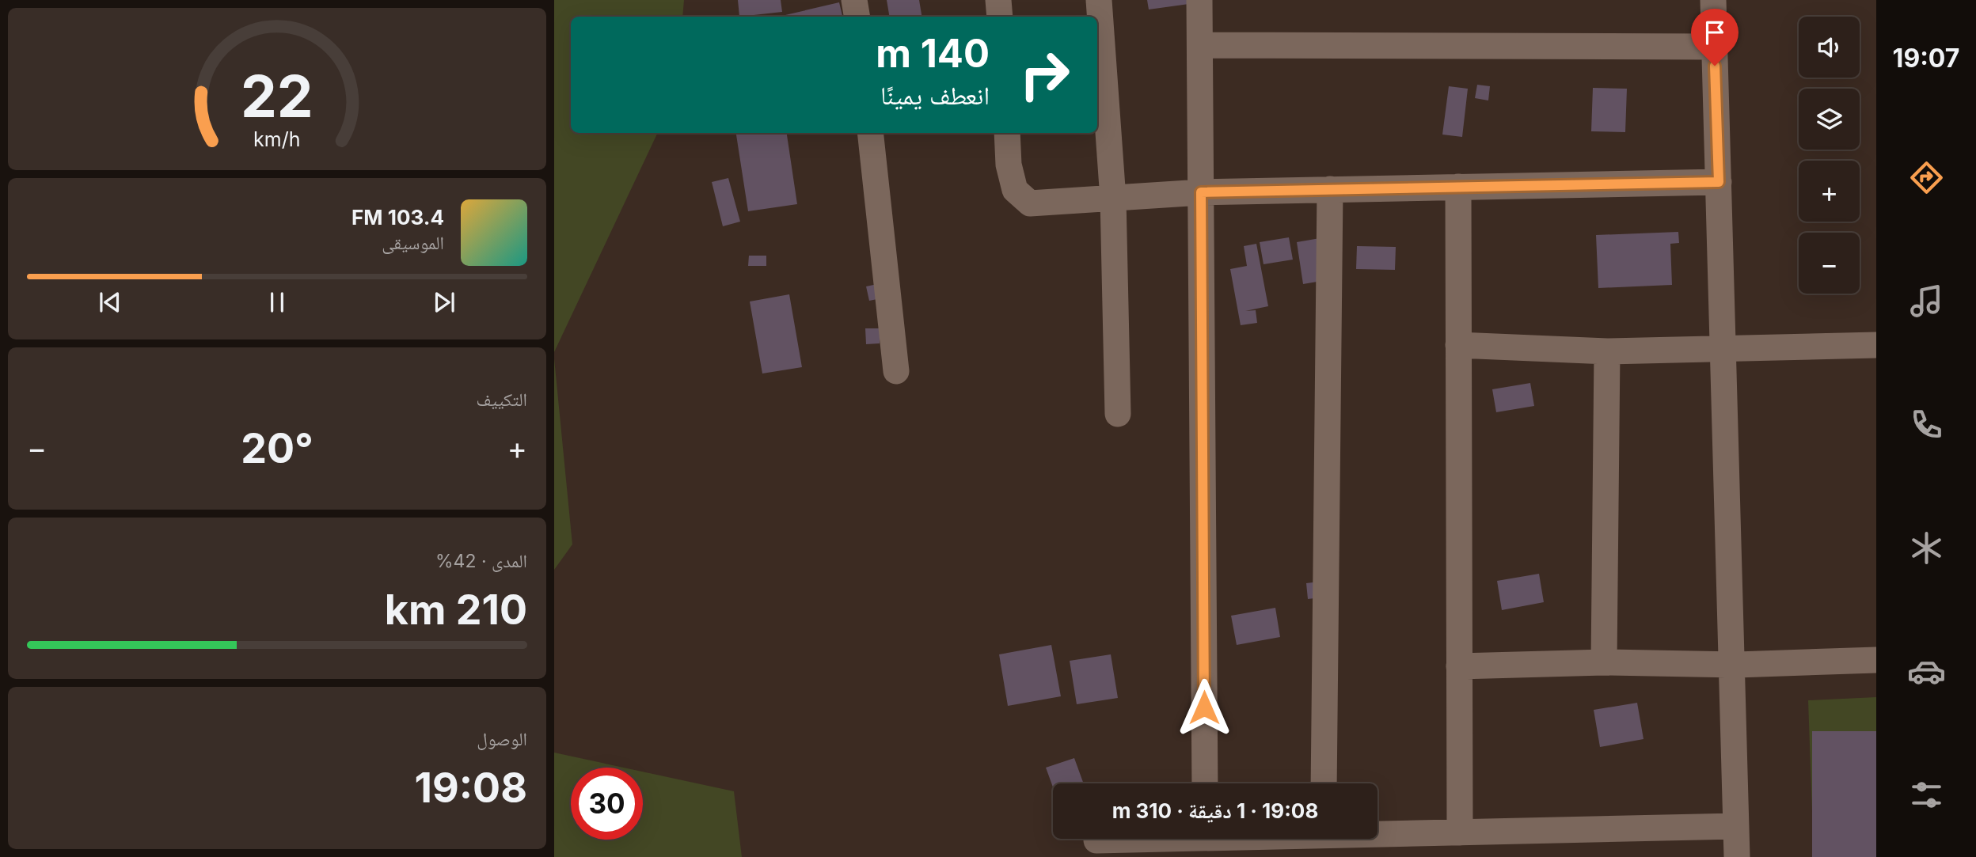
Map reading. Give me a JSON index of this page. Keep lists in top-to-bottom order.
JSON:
{
  "page": {
    "tabs": "19:07",
    "map_buttons": ["+", "−"],
    "turn": ["140 m", "انعطف يمينًا"],
    "song": ["103.4 FM", "الموسيقى"],
    "tile": [
      "التكييف",
      ["المدى · 42%", "210 km"],
      ["الوصول", "19:08"]
    ],
    "heat": ["−", "20°", "+"],
    "limit": "30",
    "trip": "19:08 · 1 دقيقة · 310 m",
    "gauge": ["22", "km/h"]
  }
}
